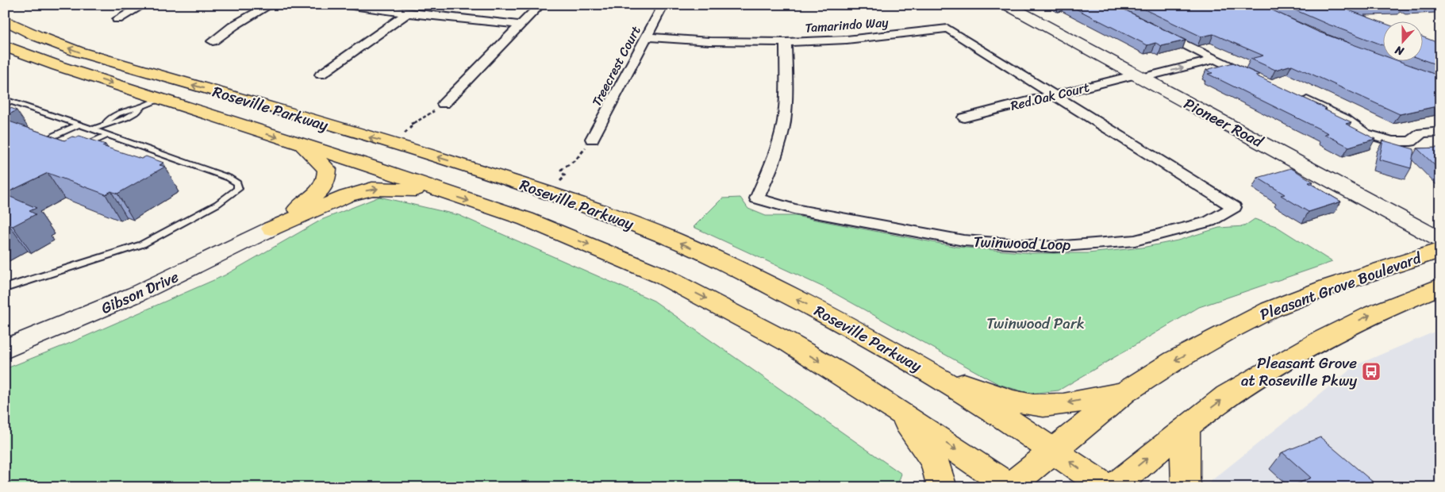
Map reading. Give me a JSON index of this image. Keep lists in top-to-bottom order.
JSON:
{
  "streets": {
    "main road": ["Roseville Parkway", "Pleasant Grove Boulevard"],
    "street": [
      "Tamarindo Way",
      "Treecrest Court",
      "Red Oak Court",
      "Pioneer Road",
      "Twinwood Loop",
      "Gibson Drive"
    ]
  },
  "crossings": [
    ["Tamarindo Way", "Treecrest Court"],
    ["Tamarindo Way", "Red Oak Court"],
    ["Tamarindo Way", "Twinwood Loop"],
    ["Red Oak Court", "Pioneer Road"],
    ["Red Oak Court", "Twinwood Loop"],
    ["Roseville Parkway", "Pleasant Grove Boulevard"]
  ],
  "parks": ["Twinwood Park"],
  "places": {
    "bus stop": ["Pleasant Grove at Roseville Pkwy"]
  },
  "north": "bottom"
}
